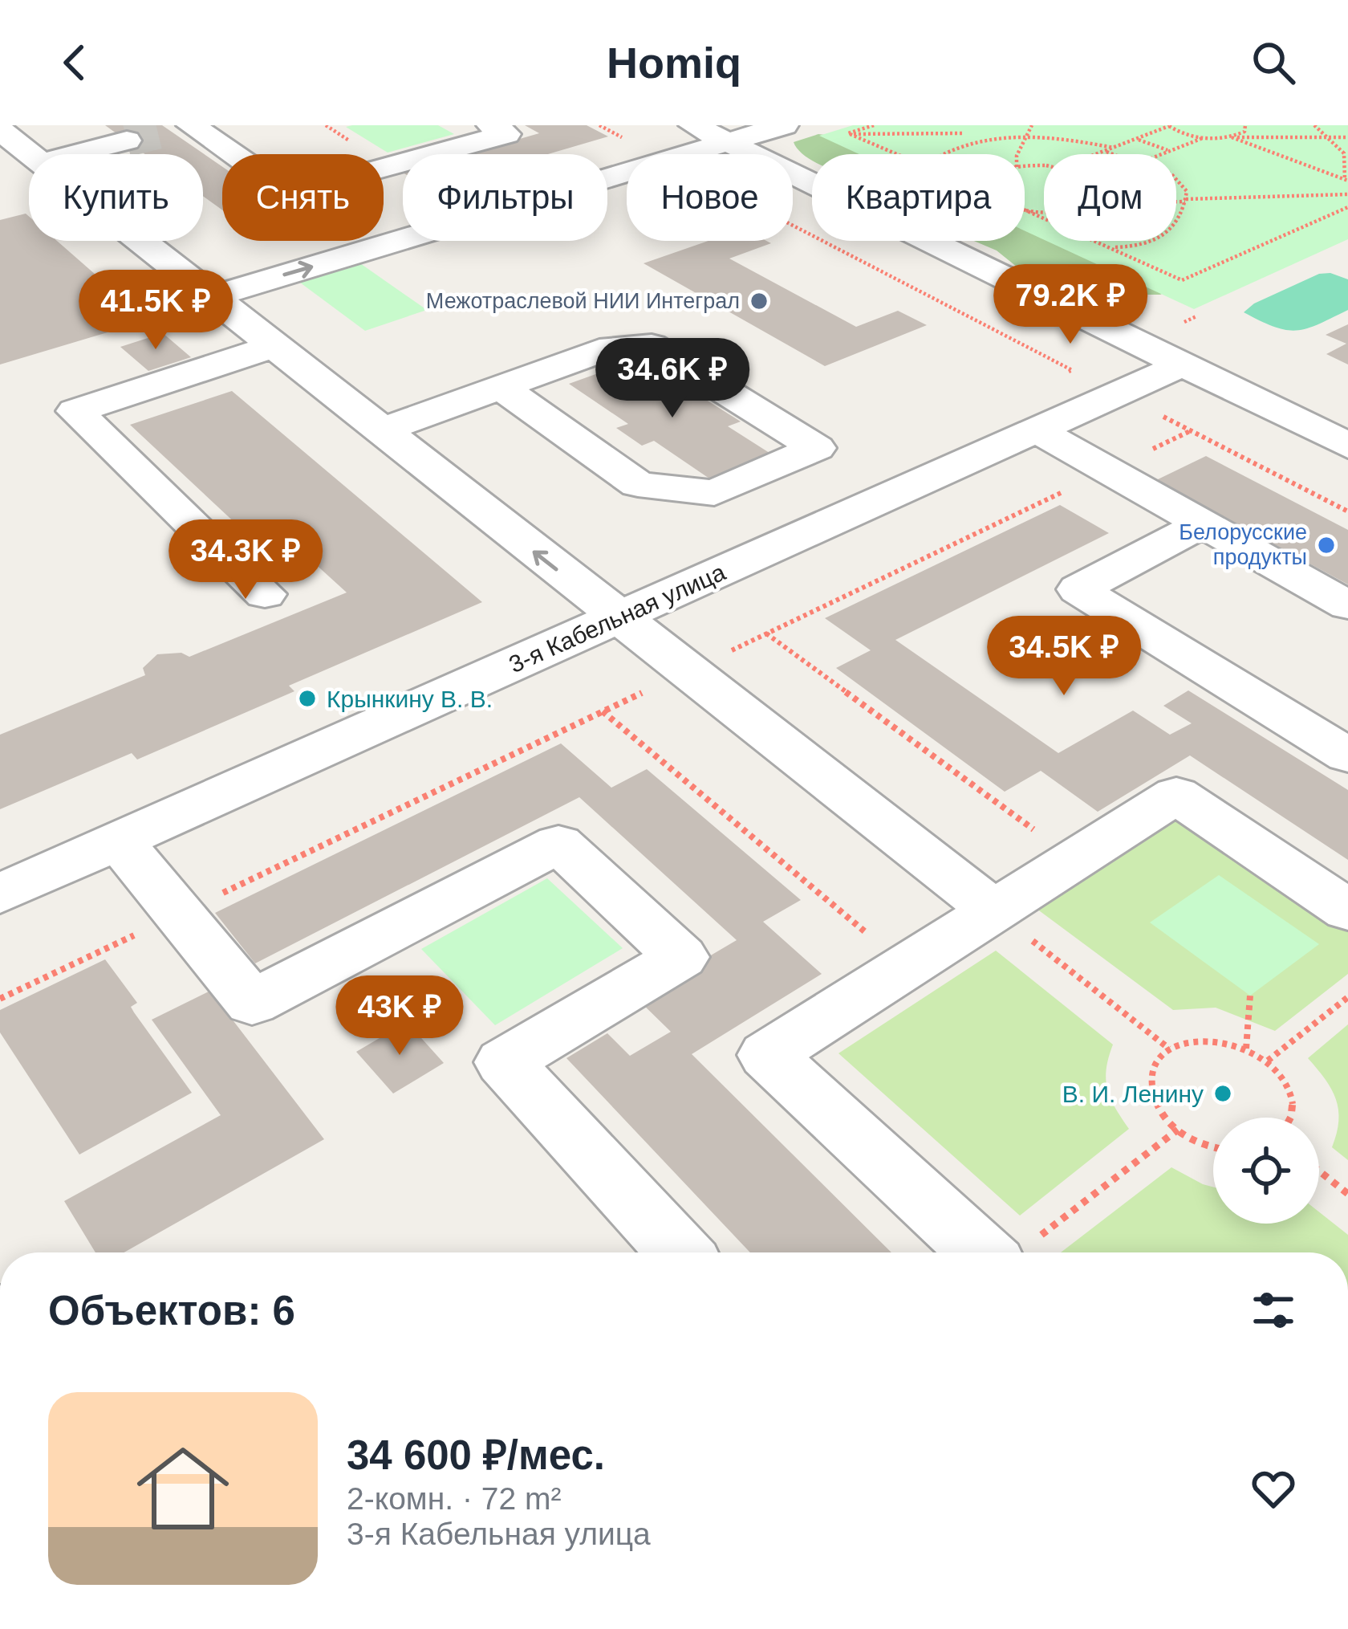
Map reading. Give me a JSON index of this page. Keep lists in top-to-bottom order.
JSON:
{
  "streets": {
    "street": ["3-я Кабельная улица"]
  },
  "places": [
    "Межотраслевой НИИ Интеграл",
    "Белорусские продукты",
    "Крынкину В. В.",
    "В. И. Ленину"
  ],
  "page": {
    "header": "Homiq",
    "chip": [
      "Купить",
      "Снять",
      "Фильтры",
      "Новое",
      "Квартира",
      "Дом"
    ],
    "price": [
      "79.2K ₽",
      "41.5K ₽",
      "34.6K ₽",
      "34.3K ₽",
      "34.5K ₽",
      "43K ₽"
    ],
    "heading": "Объектов: 6",
    "list": [
      {
        "name": "34 600 ₽/мес.",
        "note": "2-комн. · 72 m² · 3-я Кабельная улица"
      }
    ]
  }
}
